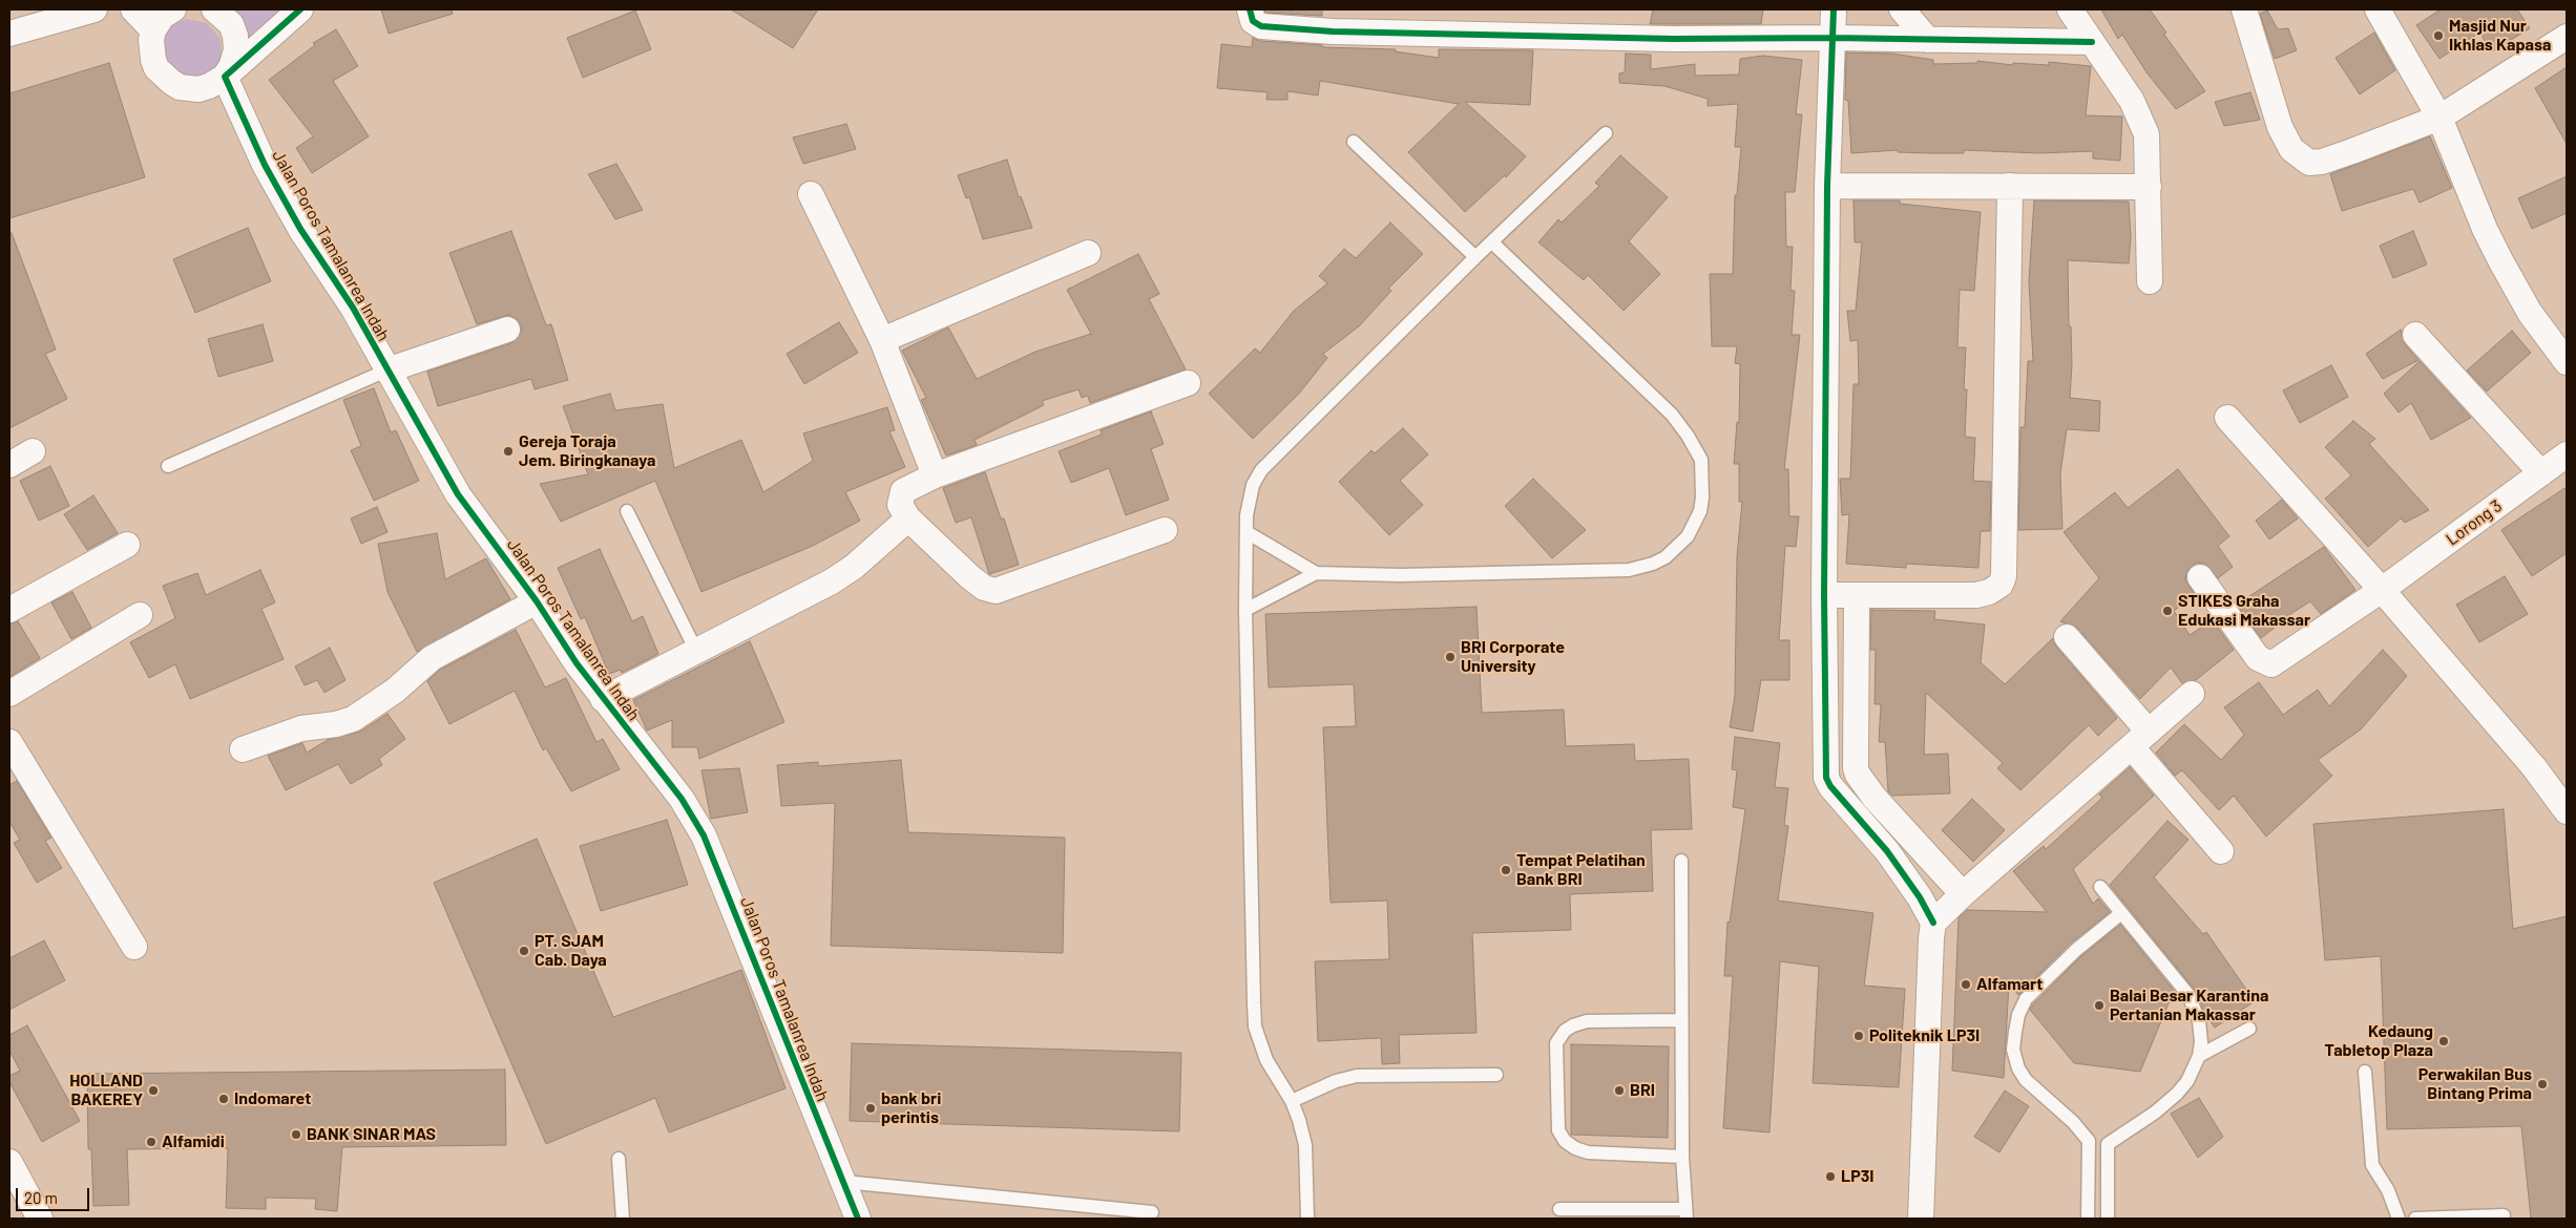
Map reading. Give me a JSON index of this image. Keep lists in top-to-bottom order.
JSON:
{
  "streets": {
    "street": ["Jalan Poros Tamalanrea Indah", "Lorong 3"]
  },
  "places": [
    "Masjid Nur Ikhlas Kapasa",
    "Gereja Toraja Jem. Biringkanaya",
    "STIKES Graha Edukasi Makassar",
    "BRI Corporate University",
    "Tempat Pelatihan Bank BRI",
    "PT. SJAM Cab. Daya",
    "Alfamart",
    "Balai Besar Karantina Pertanian Makassar",
    "Politeknik LP3I",
    "Kedaung Tabletop Plaza",
    "Perwakilan Bus Bintang Prima",
    "HOLLAND BAKEREY",
    "BRI",
    "Indomaret",
    "bank bri perintis",
    "BANK SINAR MAS",
    "Alfamidi",
    "LP3I"
  ],
  "scale_bar": "20 m"
}
